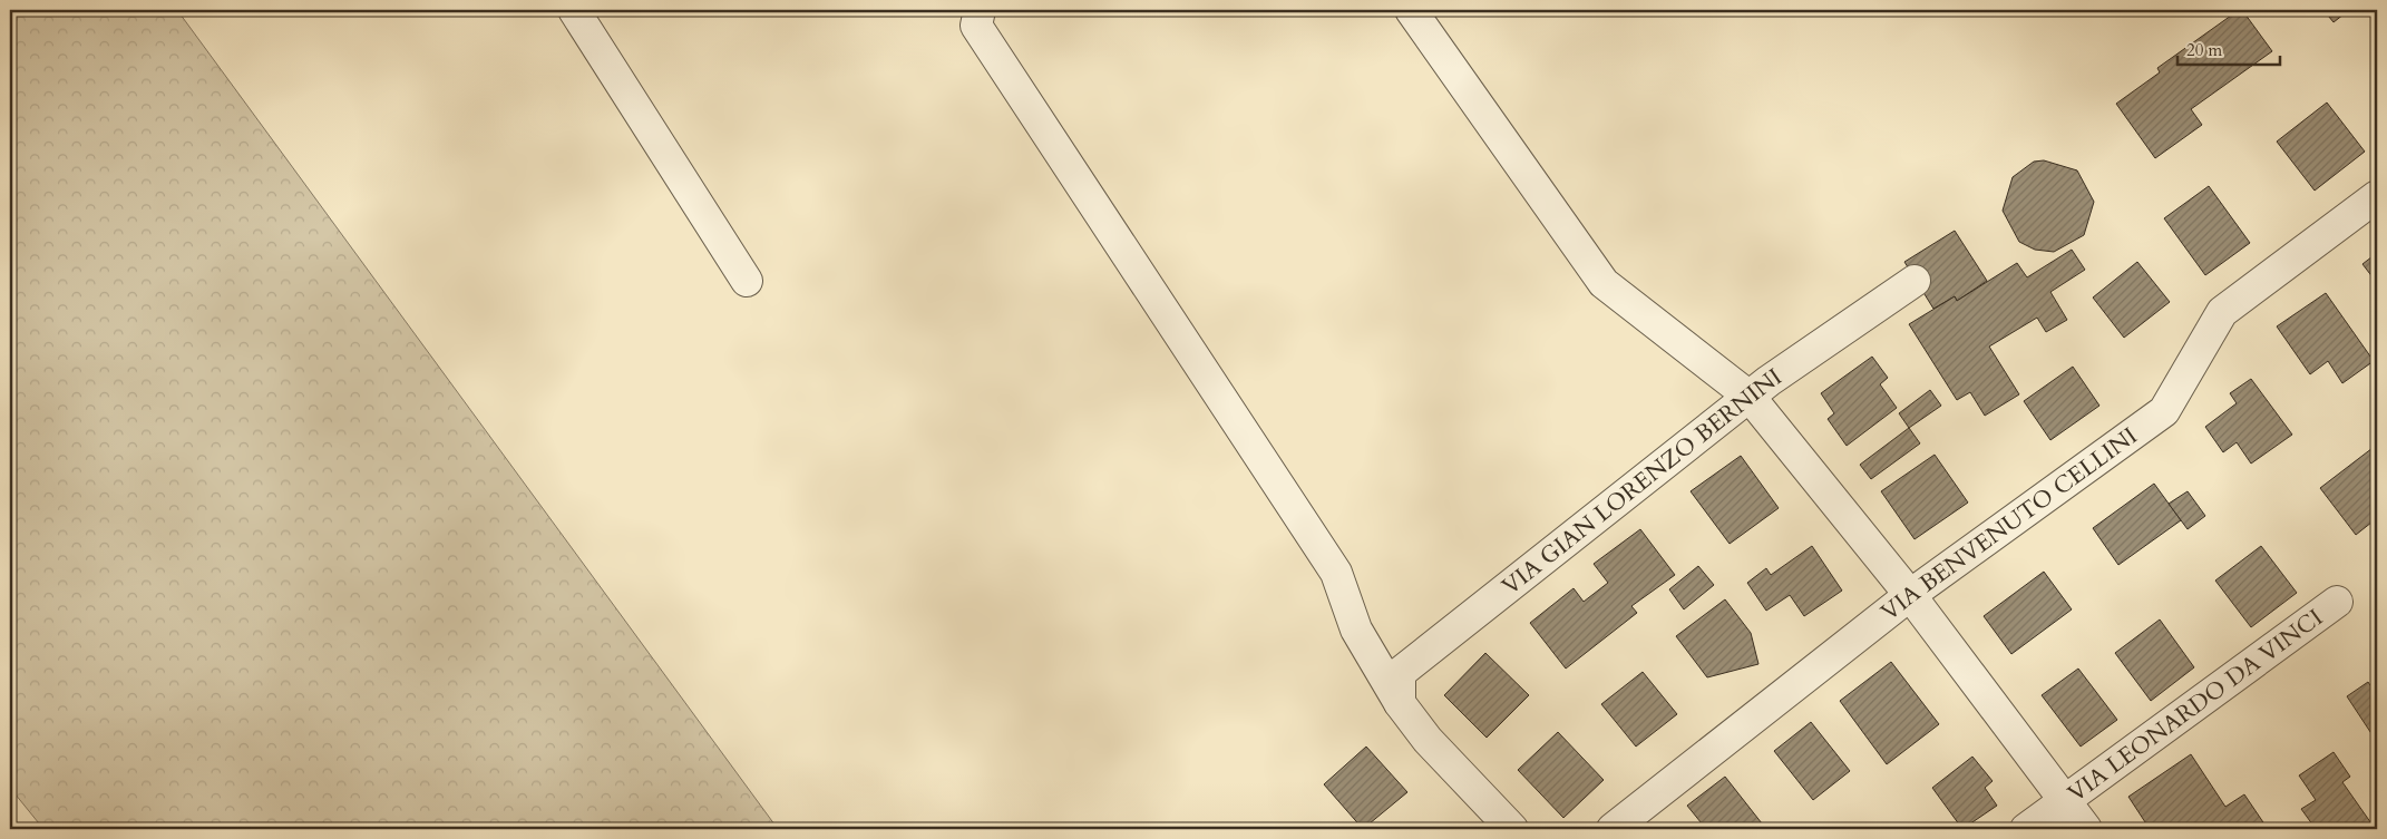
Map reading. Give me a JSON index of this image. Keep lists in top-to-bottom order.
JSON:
{
  "streets": {
    "street": ["VIA GIAN LORENZO BERNINI", "VIA BENVENUTO CELLINI", "VIA LEONARDO DA VINCI"]
  },
  "scale_bar": "20 m"
}
